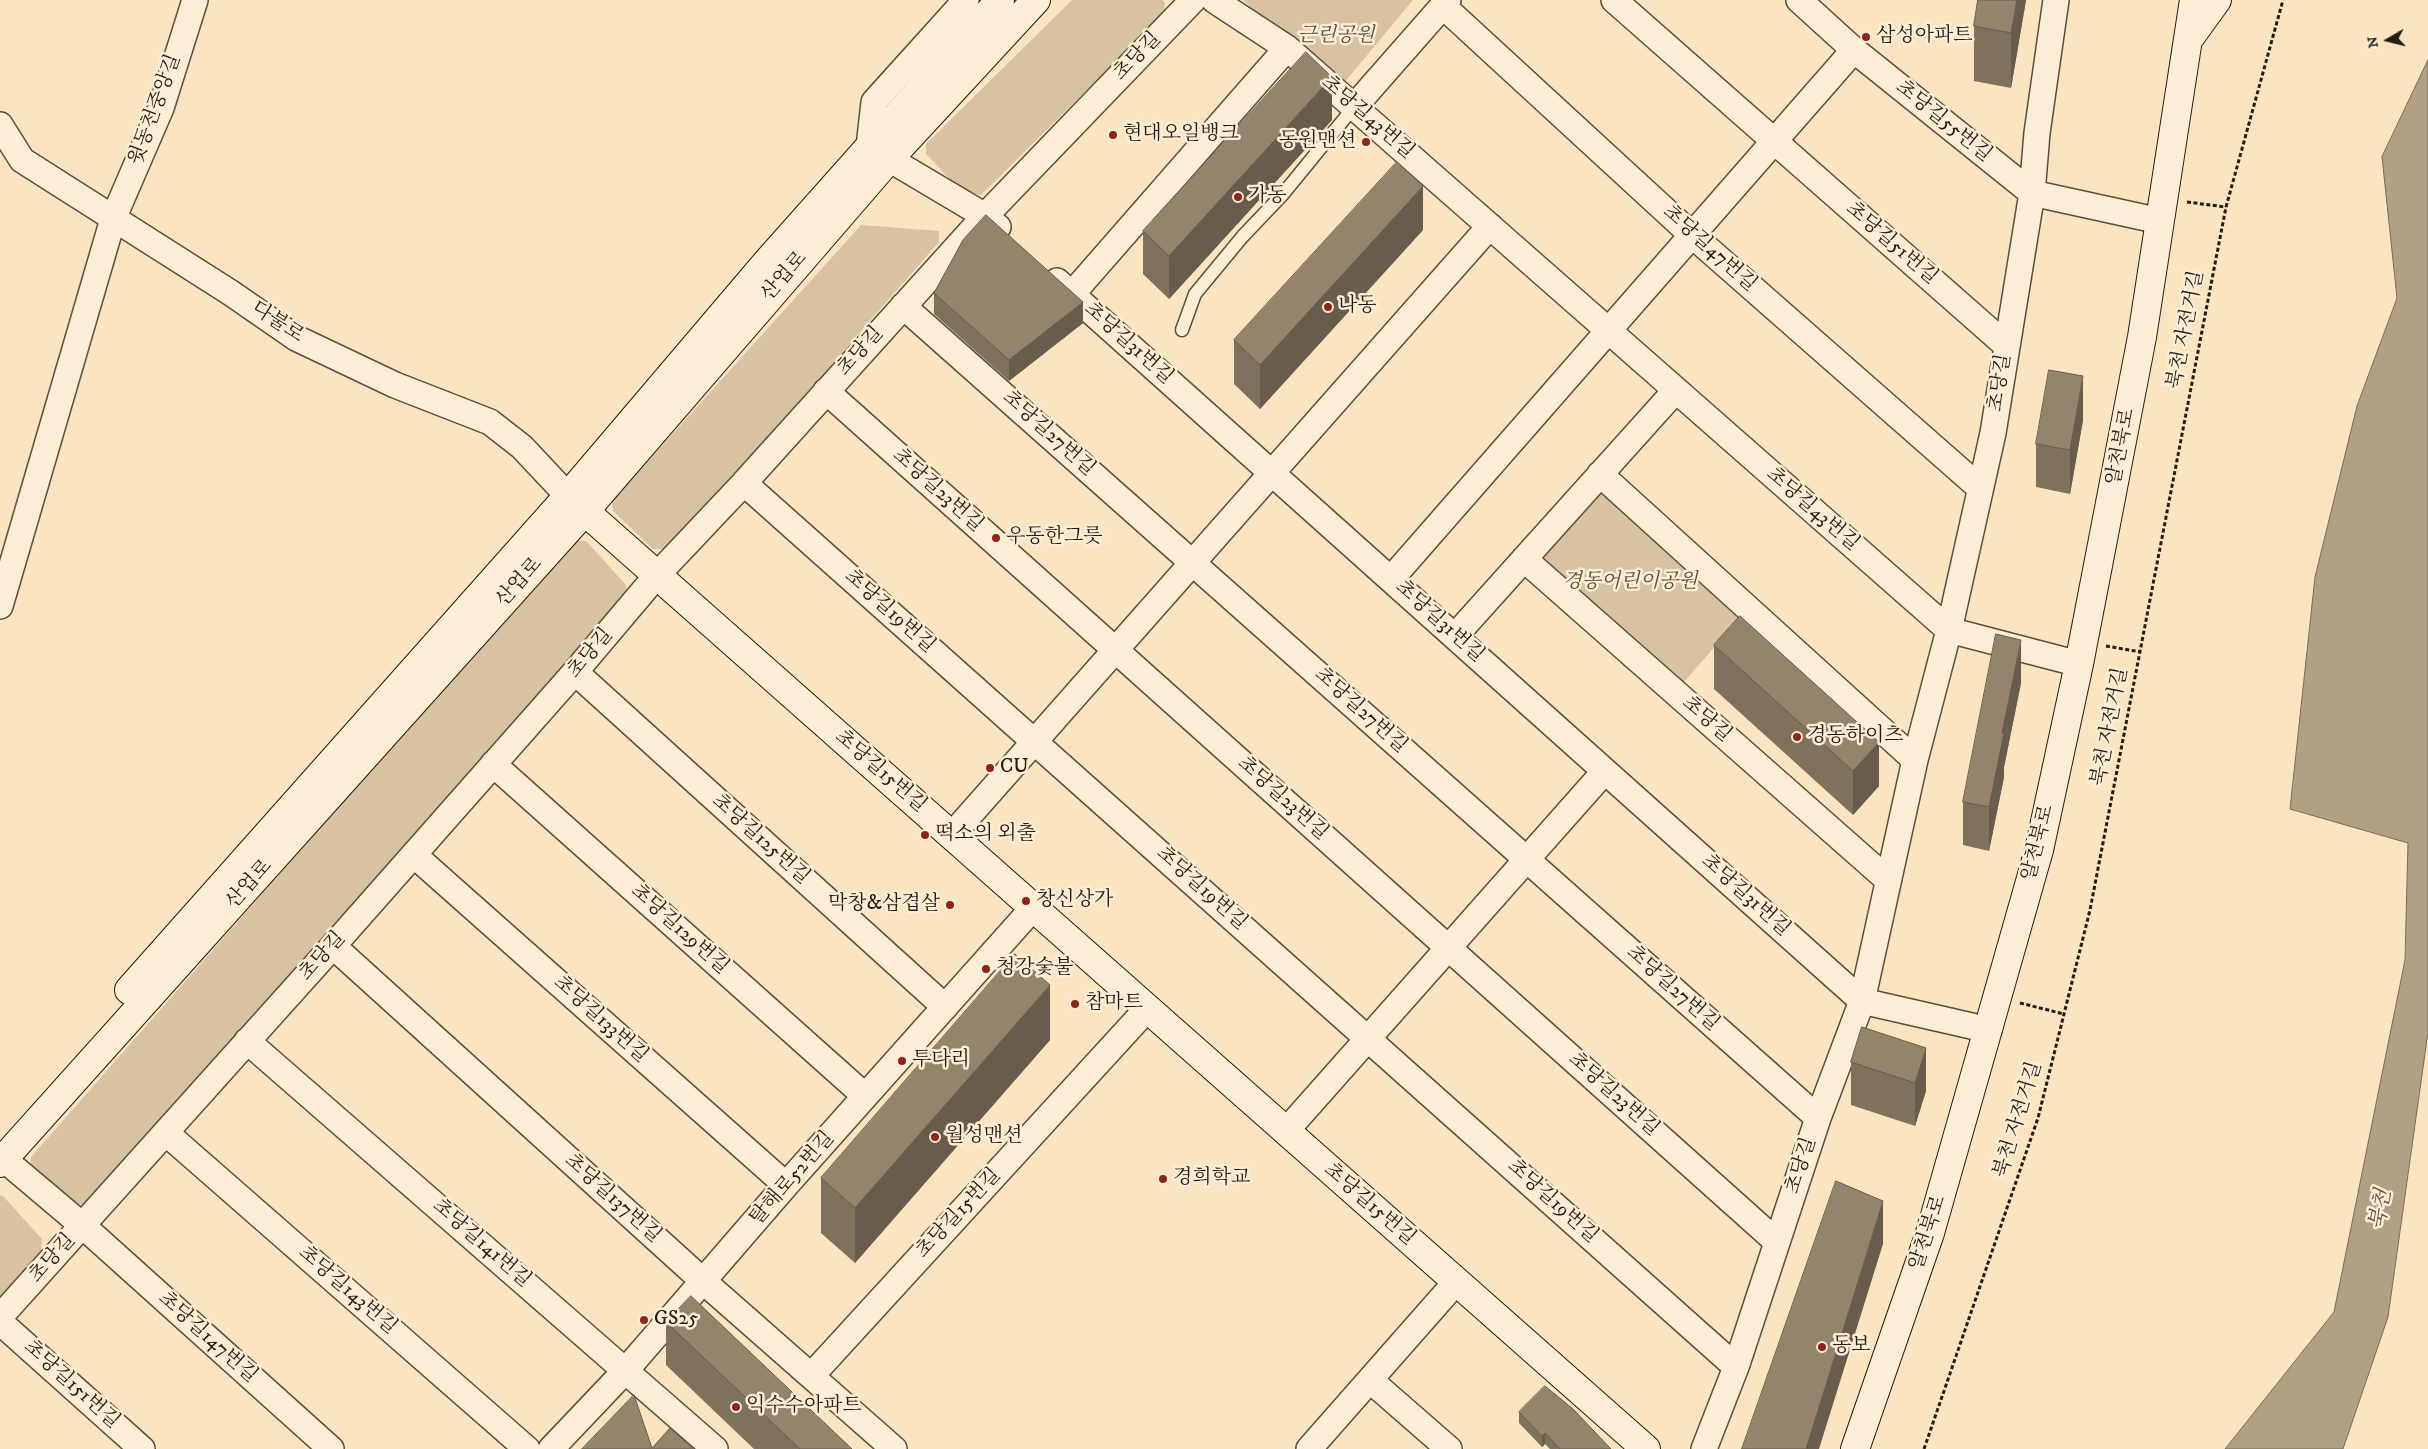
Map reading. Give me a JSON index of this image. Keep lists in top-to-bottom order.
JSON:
{
  "streets": {
    "street": [
      "초당길",
      "윗동천중앙길",
      "초당길43번길",
      "초당길55번길",
      "초당길51번길",
      "초당길47번길",
      "산업로",
      "다불로",
      "초당길31번길",
      "초당길27번길",
      "알천북로",
      "초당길23번길",
      "초당길19번길",
      "초당길15번길",
      "초당길125번길",
      "초당길129번길",
      "초당길133번길",
      "탈해로52번길",
      "초당길137번길",
      "초당길141번길",
      "초당길143번길",
      "초당길147번길",
      "초당길151번길"
    ],
    "path": ["북천 자전거길"]
  },
  "crossings": [
    ["초당길", "초당길43번길"],
    ["초당길", "초당길55번길"],
    ["초당길", "초당길51번길"],
    ["초당길", "초당길47번길"],
    ["초당길", "초당길31번길"],
    ["초당길", "초당길27번길"],
    ["초당길", "초당길23번길"],
    ["초당길", "초당길19번길"],
    ["초당길", "초당길15번길"],
    ["초당길", "초당길125번길"],
    ["초당길", "초당길129번길"],
    ["초당길", "초당길133번길"],
    ["초당길", "초당길137번길"],
    ["초당길", "초당길141번길"],
    ["초당길", "초당길143번길"],
    ["초당길", "초당길147번길"],
    ["윗동천중앙길", "다불로"],
    ["산업로", "다불로"],
    ["산업로", "초당길15번길"],
    ["산업로", "초당길147번길"],
    ["다불로", "초당길15번길"],
    ["초당길15번길", "탈해로52번길"],
    ["초당길15번길", "초당길137번길"],
    ["초당길125번길", "탈해로52번길"],
    ["초당길129번길", "탈해로52번길"],
    ["초당길133번길", "탈해로52번길"],
    ["탈해로52번길", "초당길137번길"],
    ["탈해로52번길", "초당길141번길"]
  ],
  "water": ["북천"],
  "parks": ["근린공원", "경동어린이공원"],
  "places": [
    "삼성아파트",
    "현대오일뱅크",
    "동원맨션",
    "가동",
    "나동",
    "우동한그릇",
    "경동하이츠",
    "CU",
    "떡소의 외출",
    "창신상가",
    "막창&삼겹살",
    "청강숯불",
    "참마트",
    "투다리",
    "월성맨션",
    "경희학교",
    "GS25",
    "동보",
    "익수수아파트"
  ],
  "north": "left"
}
